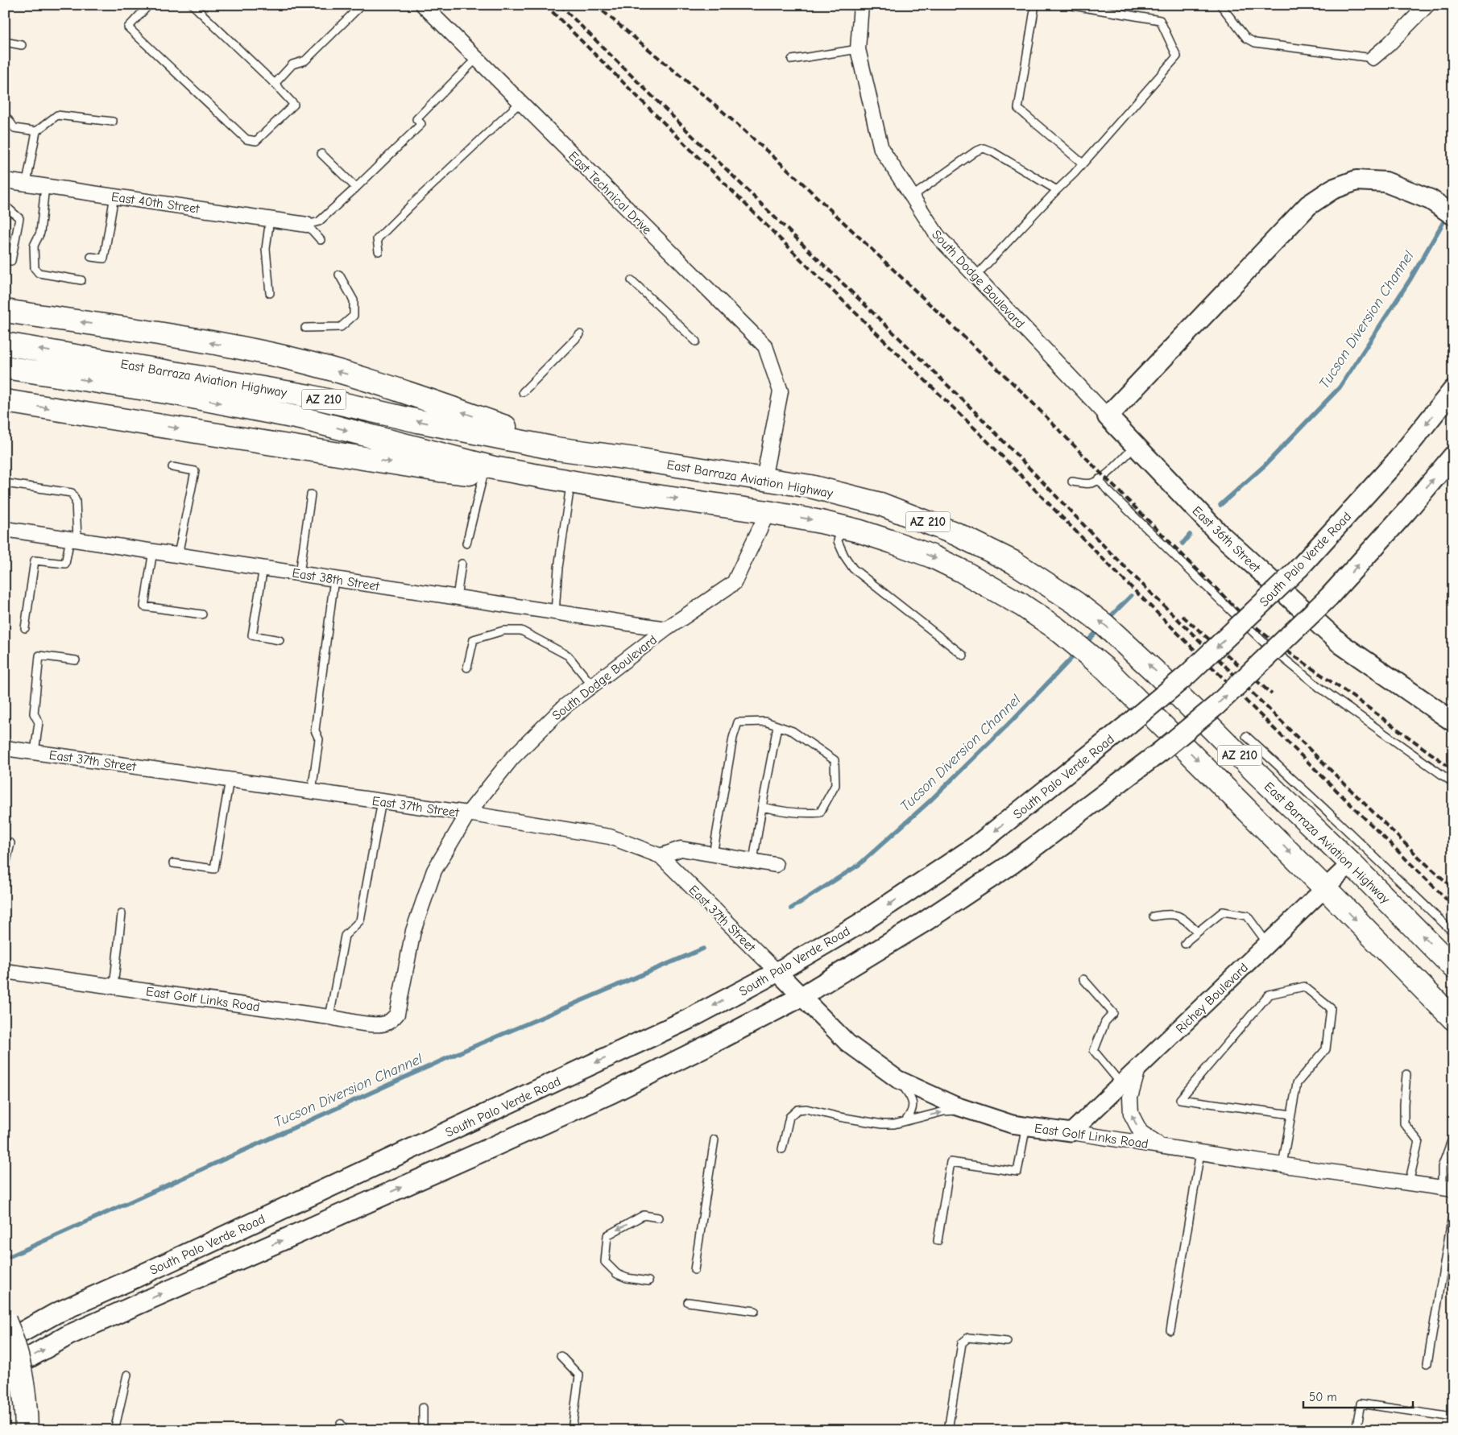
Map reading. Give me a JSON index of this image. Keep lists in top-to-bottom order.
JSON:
{
  "streets": {
    "main road": [
      "East Barraza Aviation Highway",
      "AZ 210",
      "East 36th Street",
      "South Palo Verde Road"
    ],
    "street": [
      "East Technical Drive",
      "East 40th Street",
      "South Dodge Boulevard",
      "East 38th Street",
      "East 37th Street",
      "Richey Boulevard",
      "East Golf Links Road"
    ]
  },
  "crossings": [
    ["East Technical Drive", "East Barraza Aviation Highway"],
    ["South Dodge Boulevard", "East Barraza Aviation Highway"],
    ["South Dodge Boulevard", "East 36th Street"],
    ["South Dodge Boulevard", "East 38th Street"],
    ["South Dodge Boulevard", "East 37th Street"],
    ["South Dodge Boulevard", "East Golf Links Road"],
    ["East Barraza Aviation Highway", "AZ 210"],
    ["East Barraza Aviation Highway", "Richey Boulevard"],
    ["AZ 210", "Richey Boulevard"],
    ["South Palo Verde Road", "East 37th Street"],
    ["South Palo Verde Road", "East Golf Links Road"],
    ["East 37th Street", "East Golf Links Road"],
    ["Richey Boulevard", "East Golf Links Road"]
  ],
  "water": ["Tucson Diversion Channel"],
  "scale_bar": "50 m"
}
